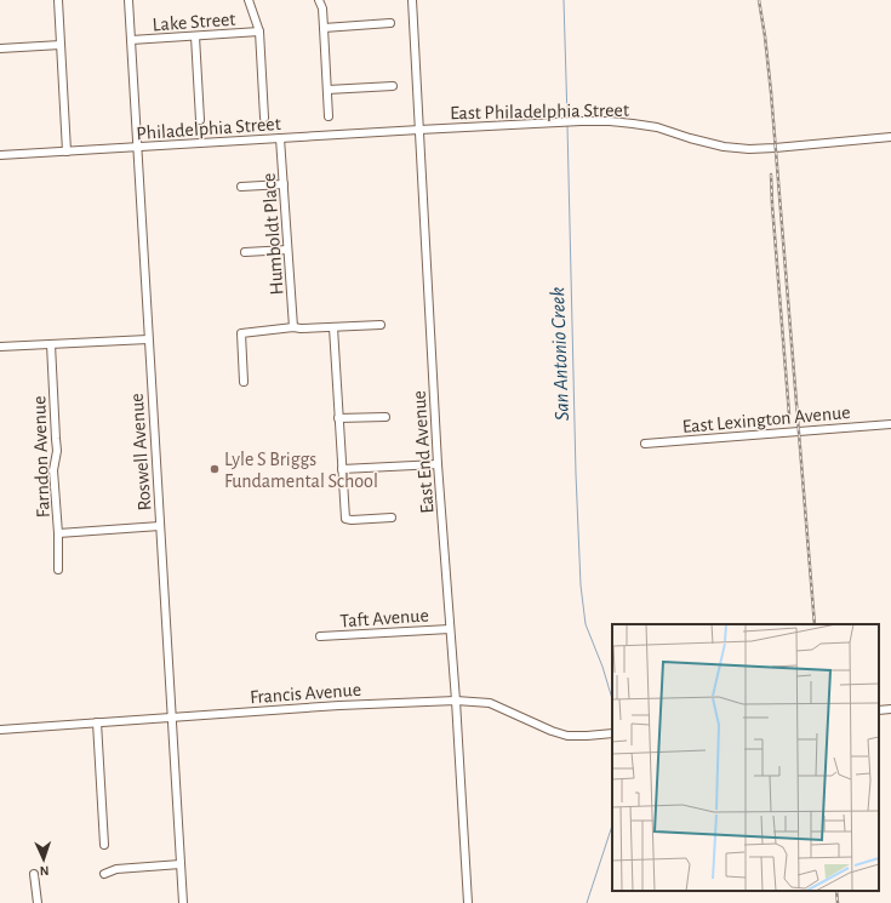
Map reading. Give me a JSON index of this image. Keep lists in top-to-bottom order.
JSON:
{
  "streets": {
    "street": [
      "Lake Street",
      "East Philadelphia Street",
      "Philadelphia Street",
      "Humboldt Place",
      "East Lexington Avenue",
      "Roswell Avenue",
      "East End Avenue",
      "Farndon Avenue",
      "Taft Avenue",
      "Francis Avenue"
    ]
  },
  "crossings": [
    ["Lake Street", "Roswell Avenue"],
    ["East Philadelphia Street", "Philadelphia Street"],
    ["East Philadelphia Street", "East End Avenue"],
    ["Philadelphia Street", "Humboldt Place"],
    ["Philadelphia Street", "Roswell Avenue"],
    ["Philadelphia Street", "East End Avenue"],
    ["Roswell Avenue", "Francis Avenue"],
    ["East End Avenue", "Taft Avenue"],
    ["East End Avenue", "Francis Avenue"]
  ],
  "water": ["San Antonio Creek"],
  "places": ["Lyle S Briggs Fundamental School"],
  "north": "bottom"
}
